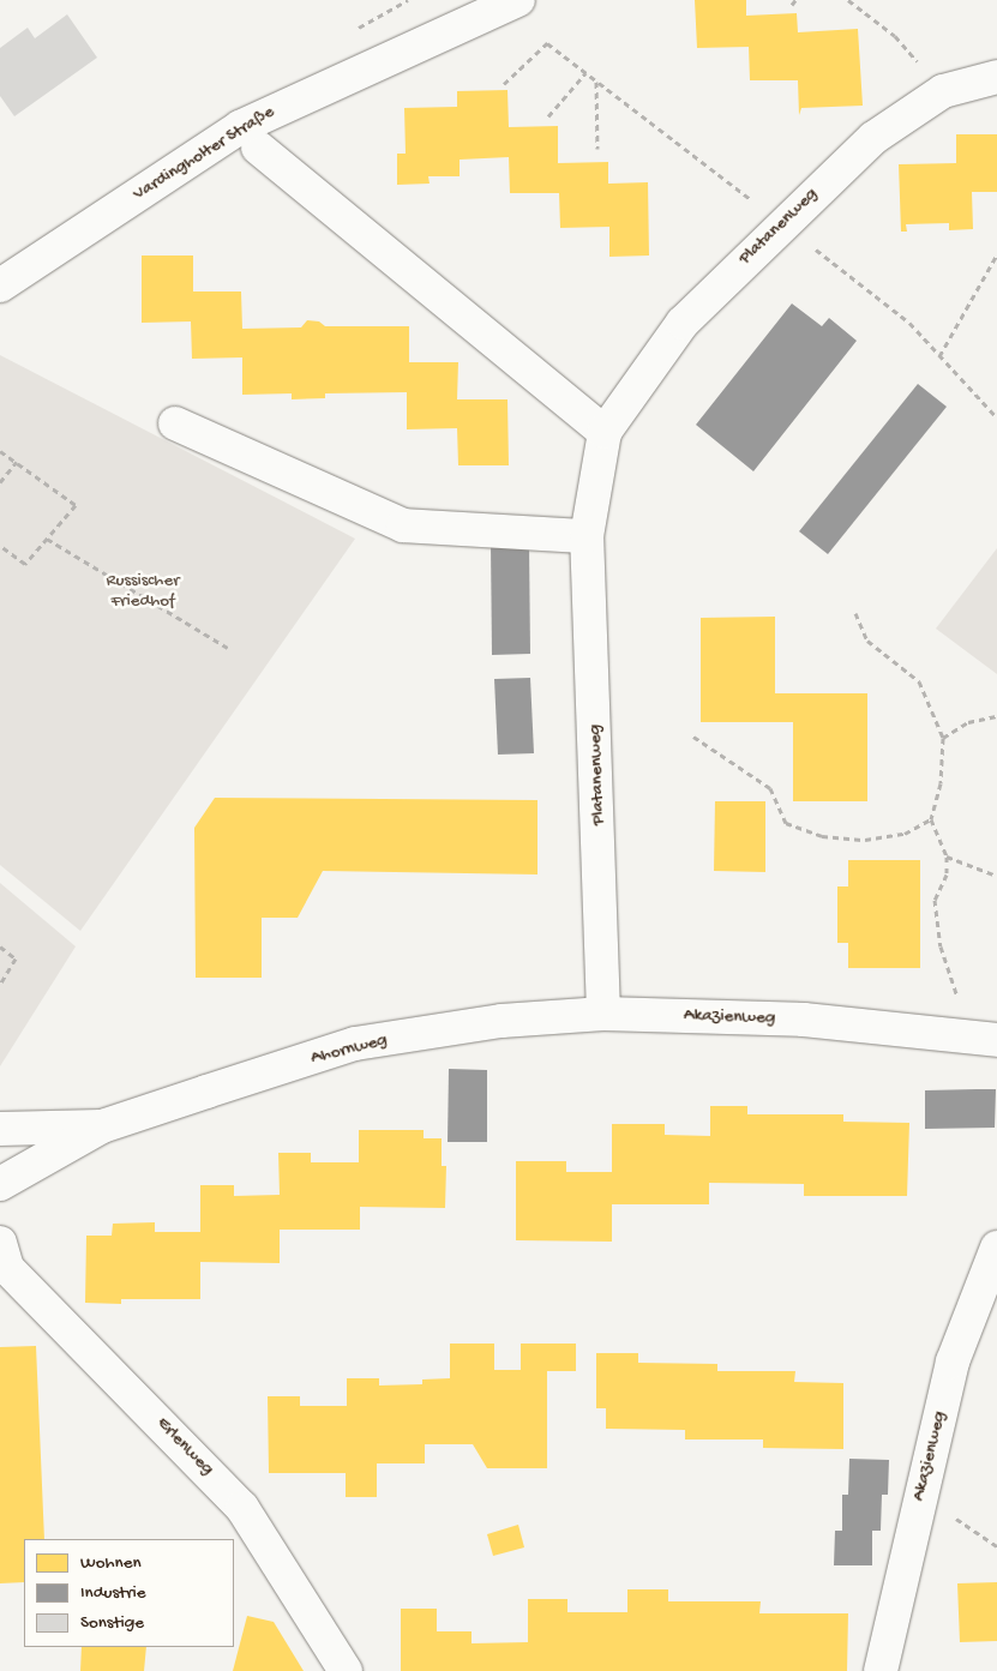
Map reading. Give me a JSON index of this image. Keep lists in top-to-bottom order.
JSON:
{
  "streets": {
    "street": [
      "Vardingholter Straße",
      "Platanenweg",
      "Akazienweg",
      "Ahornweg",
      "Erlenweg"
    ]
  },
  "crossings": [
    ["Platanenweg", "Akazienweg"],
    ["Platanenweg", "Ahornweg"],
    ["Akazienweg", "Ahornweg"]
  ],
  "parks": ["Russischer Friedhof"],
  "legend": ["Wohnen", "Industrie", "Sonstige"]
}
